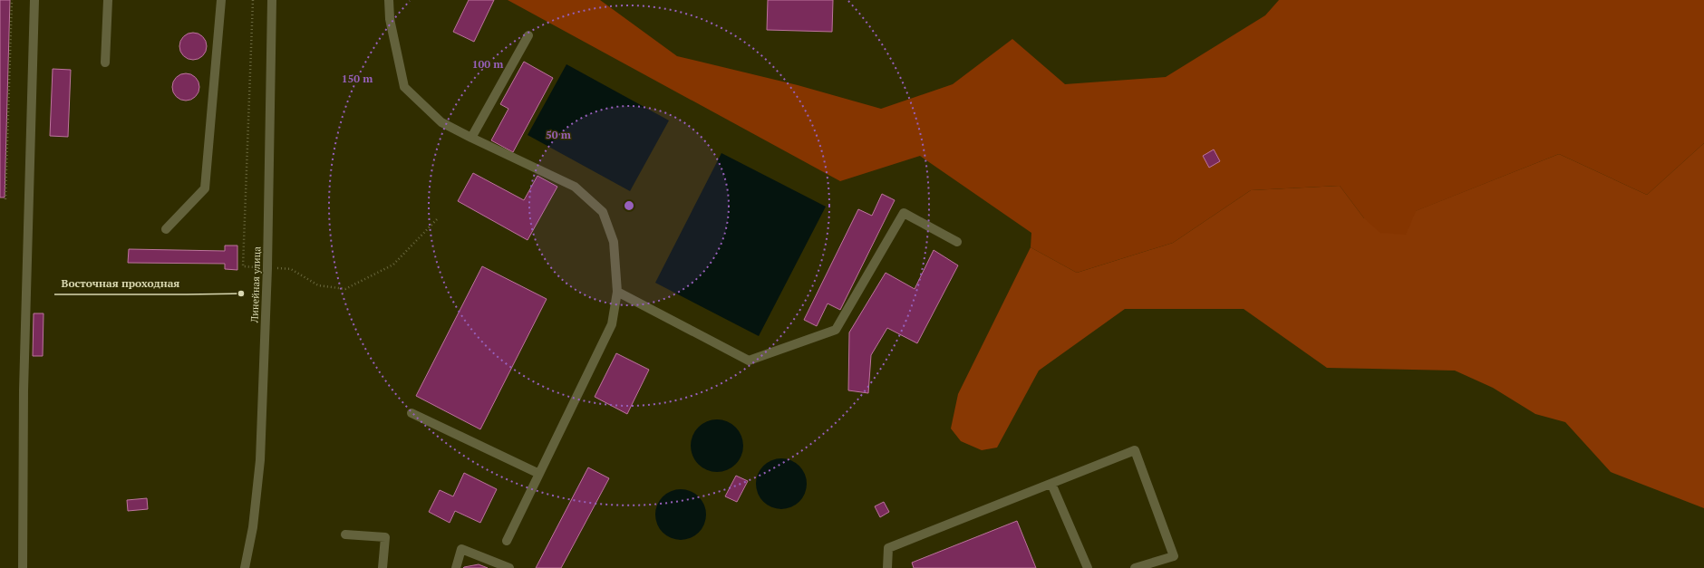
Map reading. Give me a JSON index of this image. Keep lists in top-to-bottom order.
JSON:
{
  "streets": {
    "street": ["Линейная улица"]
  },
  "places": ["Восточная проходная"],
  "rings": ["100 m", "150 m", "50 m"]
}
